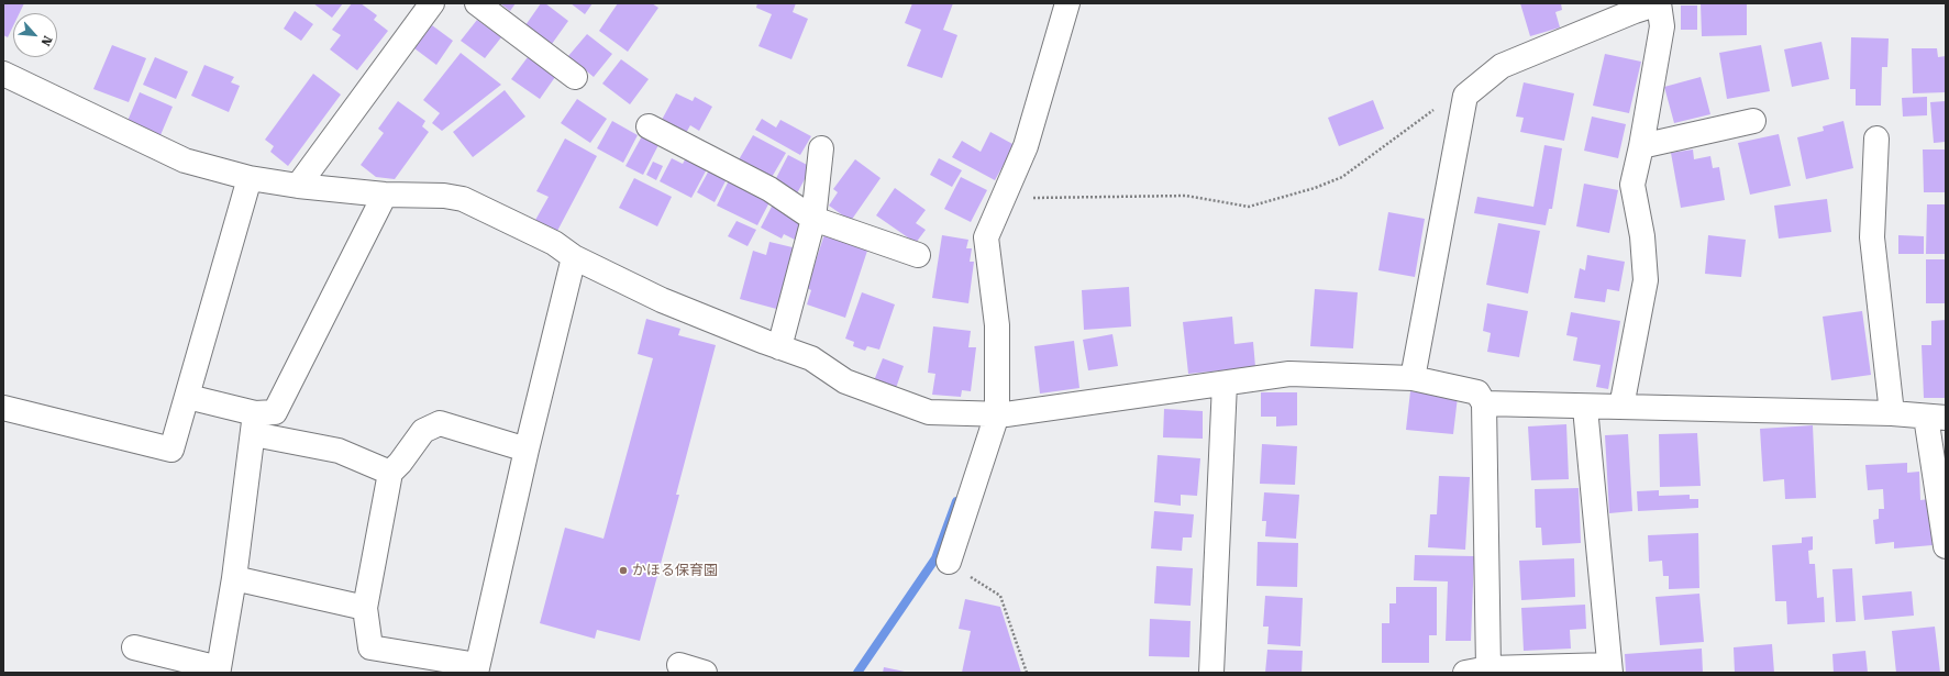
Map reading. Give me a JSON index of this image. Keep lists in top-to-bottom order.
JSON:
{
  "places": ["かほる保育園"],
  "north": "bottom right"
}
